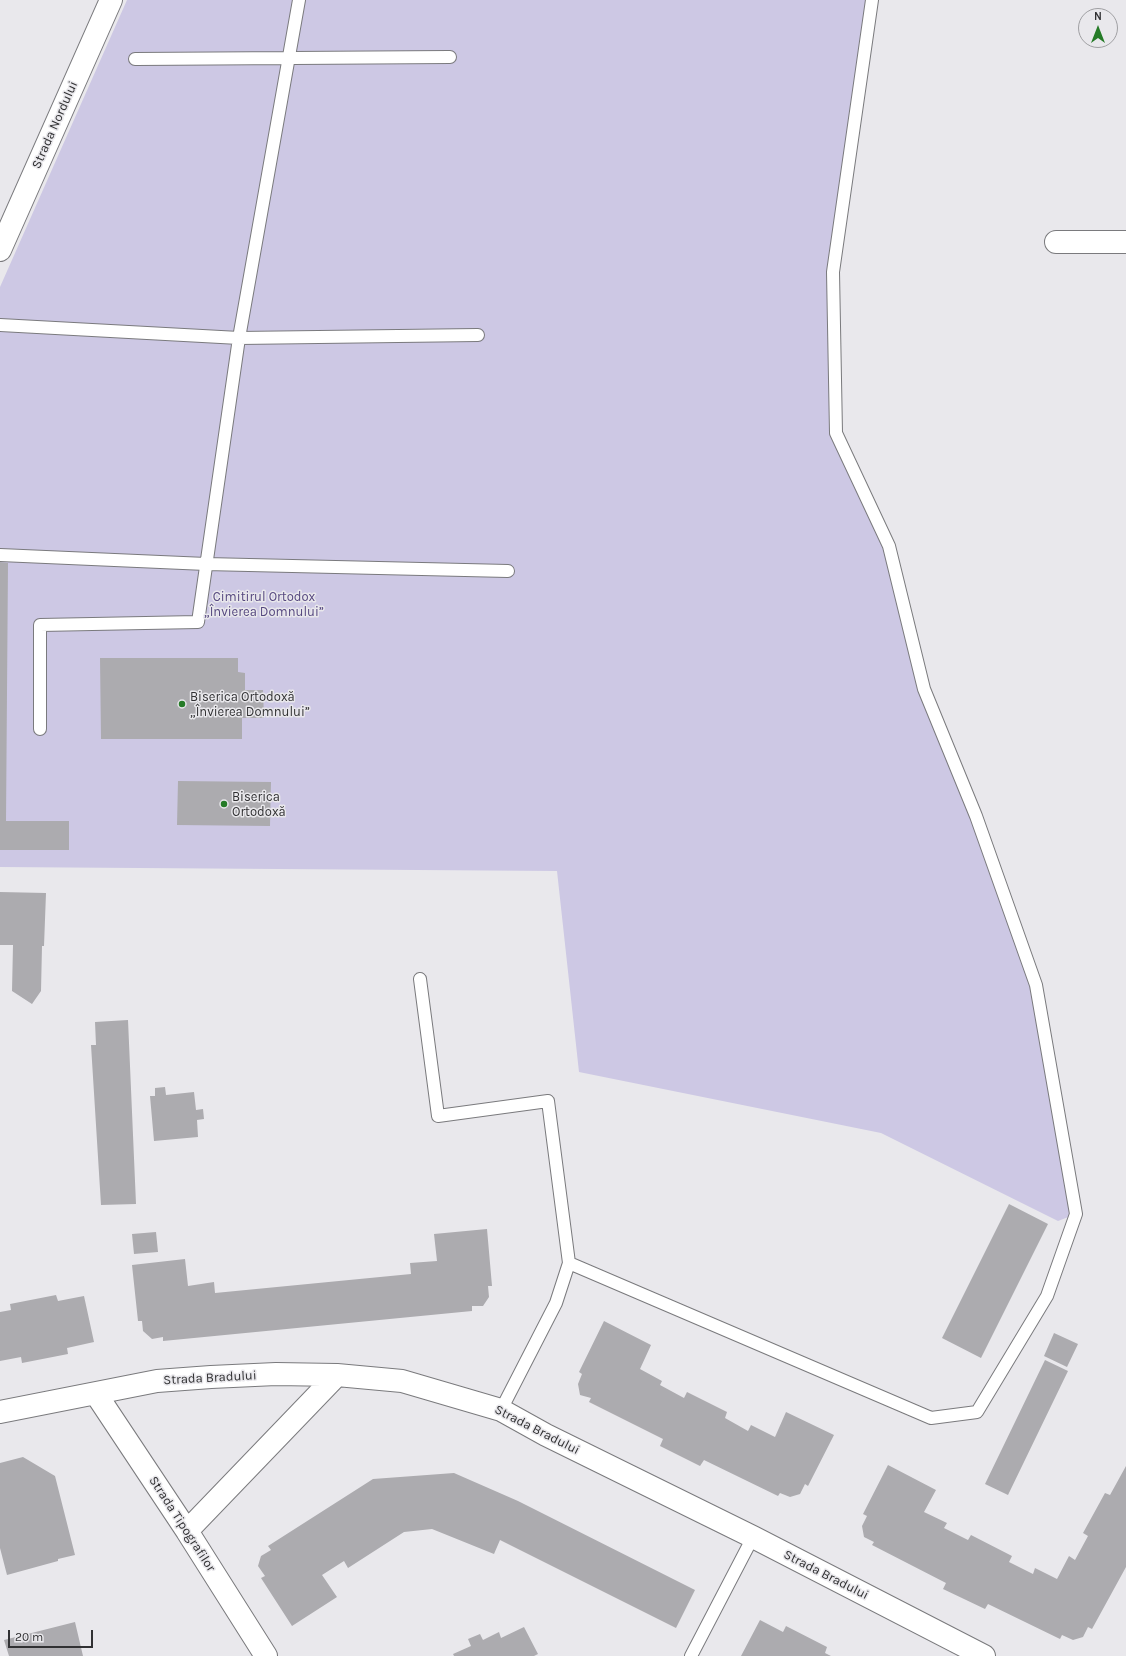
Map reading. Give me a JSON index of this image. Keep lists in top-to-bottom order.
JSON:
{
  "streets": {
    "street": ["Strada Nordului", "Strada Bradului", "Strada Tipografilor"]
  },
  "crossings": [
    ["Strada Bradului", "Strada Tipografilor"]
  ],
  "parks": ["Cimitirul Ortodox „Învierea Domnului”"],
  "places": ["Biserica Ortodoxă „Învierea Domnului”", "Biserica Ortodoxă"],
  "scale_bar": "20 m",
  "north": "top"
}
